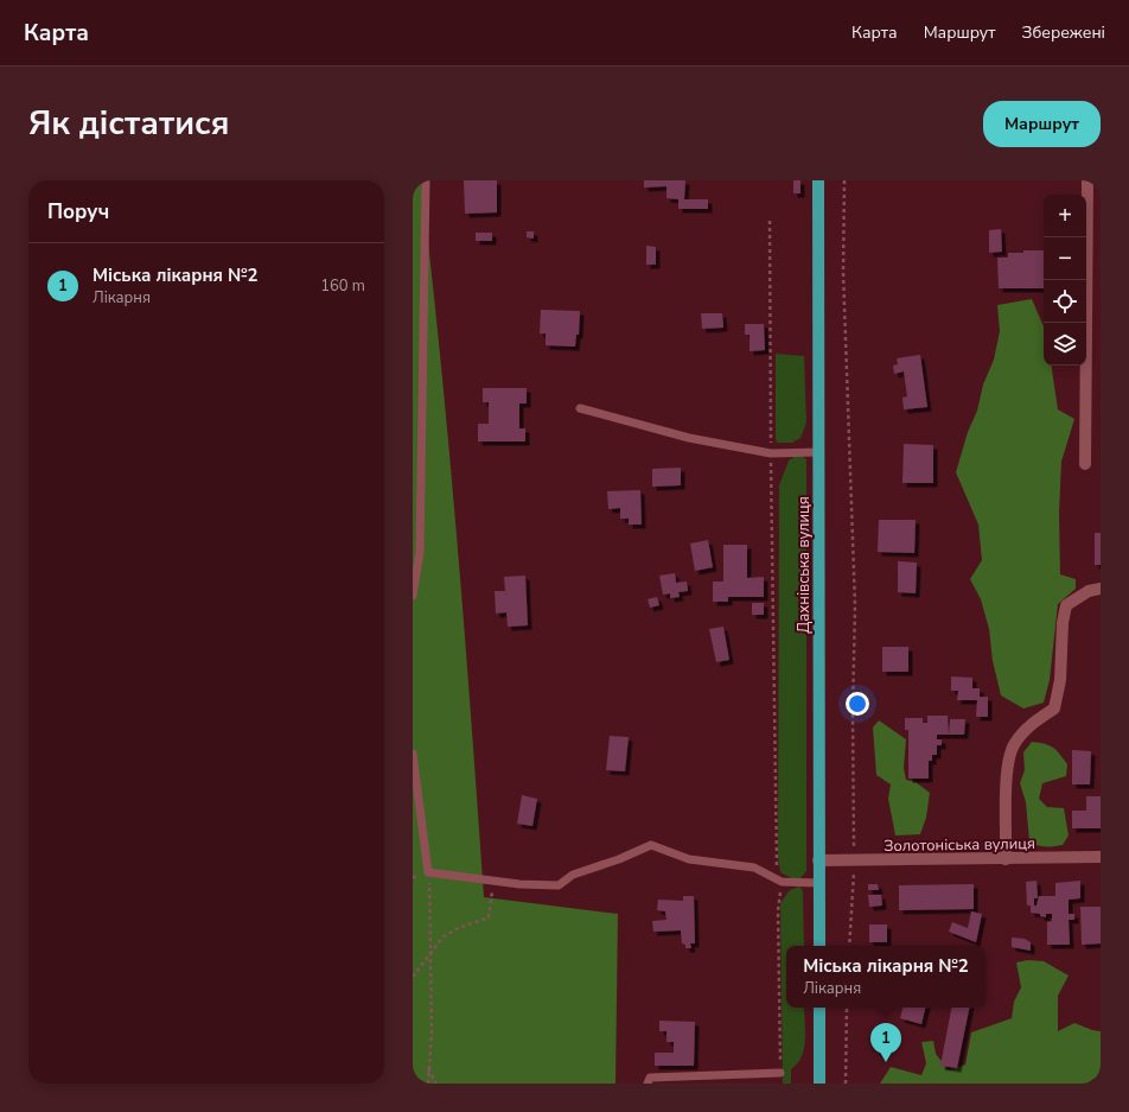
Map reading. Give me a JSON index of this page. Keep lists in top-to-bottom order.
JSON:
{
  "streets": {
    "main road": ["Дахнівська вулиця"],
    "street": ["Золотоніська вулиця"]
  },
  "crossings": [
    ["Дахнівська вулиця", "Золотоніська вулиця"]
  ],
  "page": {
    "header": "Карта",
    "nav": ["Карта", "Маршрут", "Збережені"],
    "title": "Як дістатися",
    "buttons": "Маршрут",
    "heading": "Поруч",
    "map_buttons": ["+", "−"],
    "list": [
      {
        "mark": "1",
        "name": "Міська лікарня №2",
        "note": "Лікарня",
        "value": "160 m"
      }
    ],
    "popup": ["Міська лікарня №2", "Лікарня"],
    "pins": "1"
  }
}
